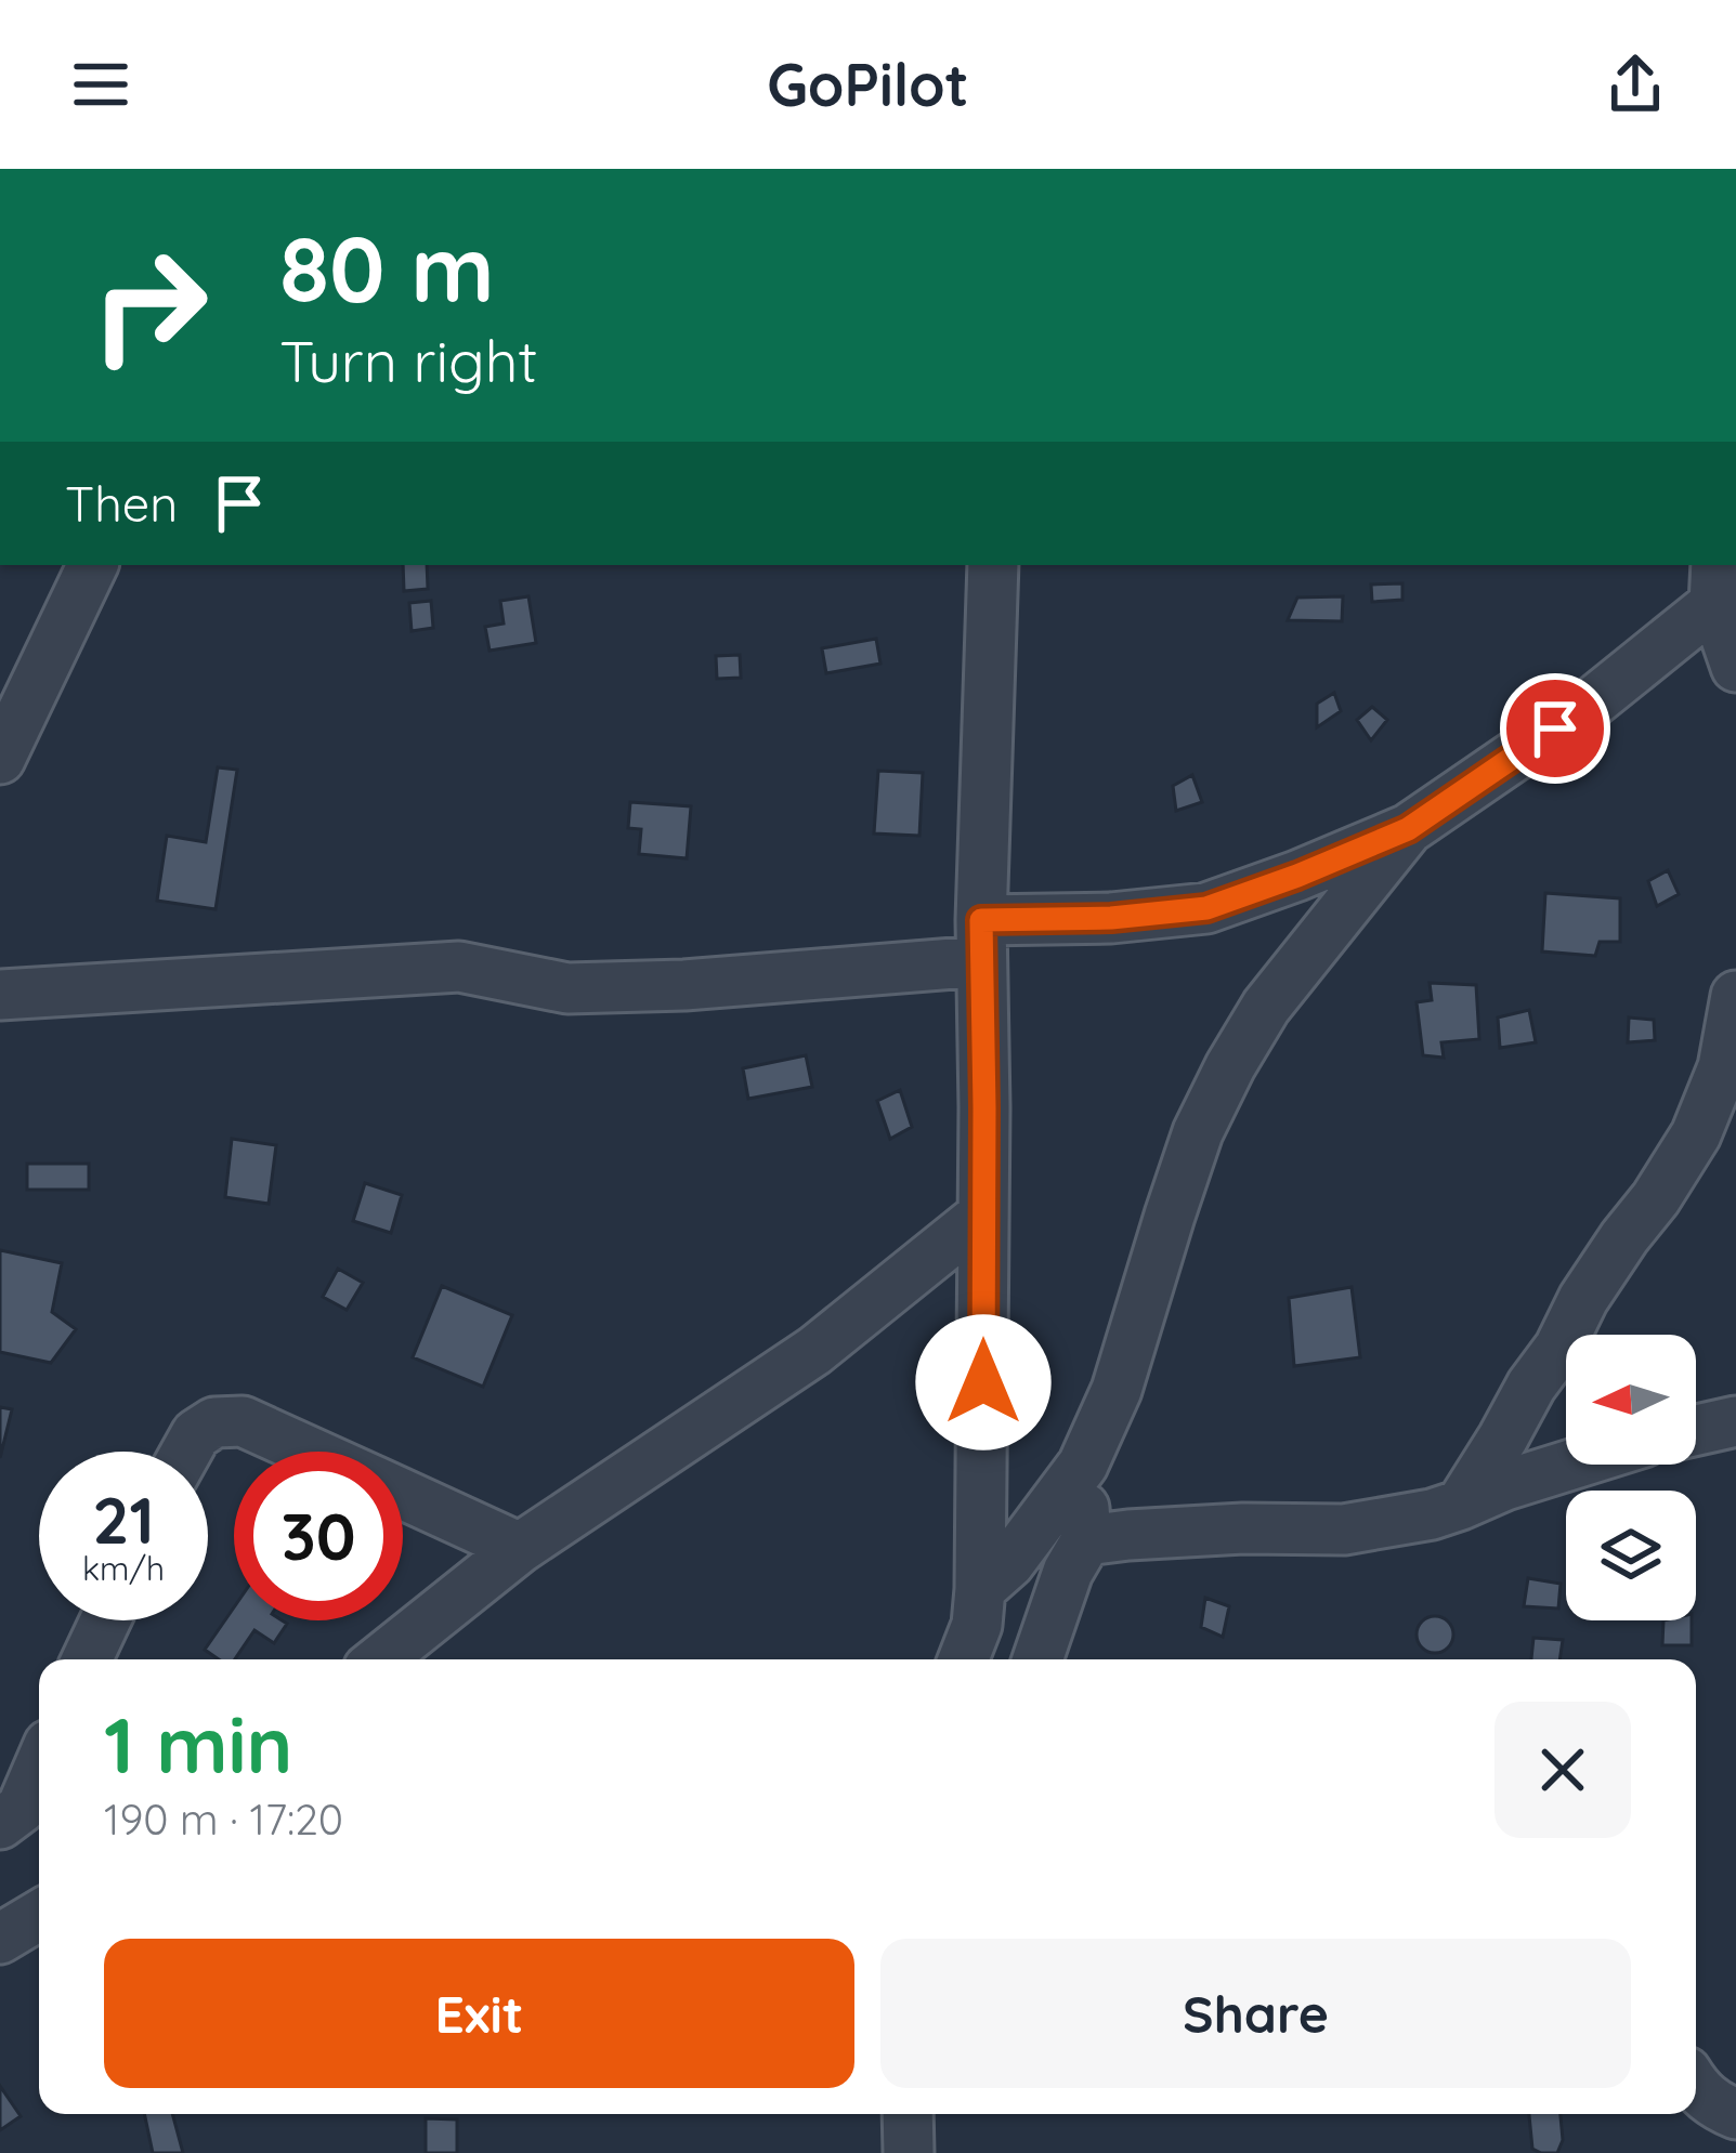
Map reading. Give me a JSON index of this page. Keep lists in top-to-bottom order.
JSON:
{
  "north": "left",
  "page": {
    "header": "GoPilot",
    "turn": ["80 m", "Turn right"],
    "then": "Then",
    "speed": "21 km/h",
    "limit": "30",
    "heading": ["1 min", "190 m · 17:20"],
    "buttons": ["Exit", "Share"]
  }
}
